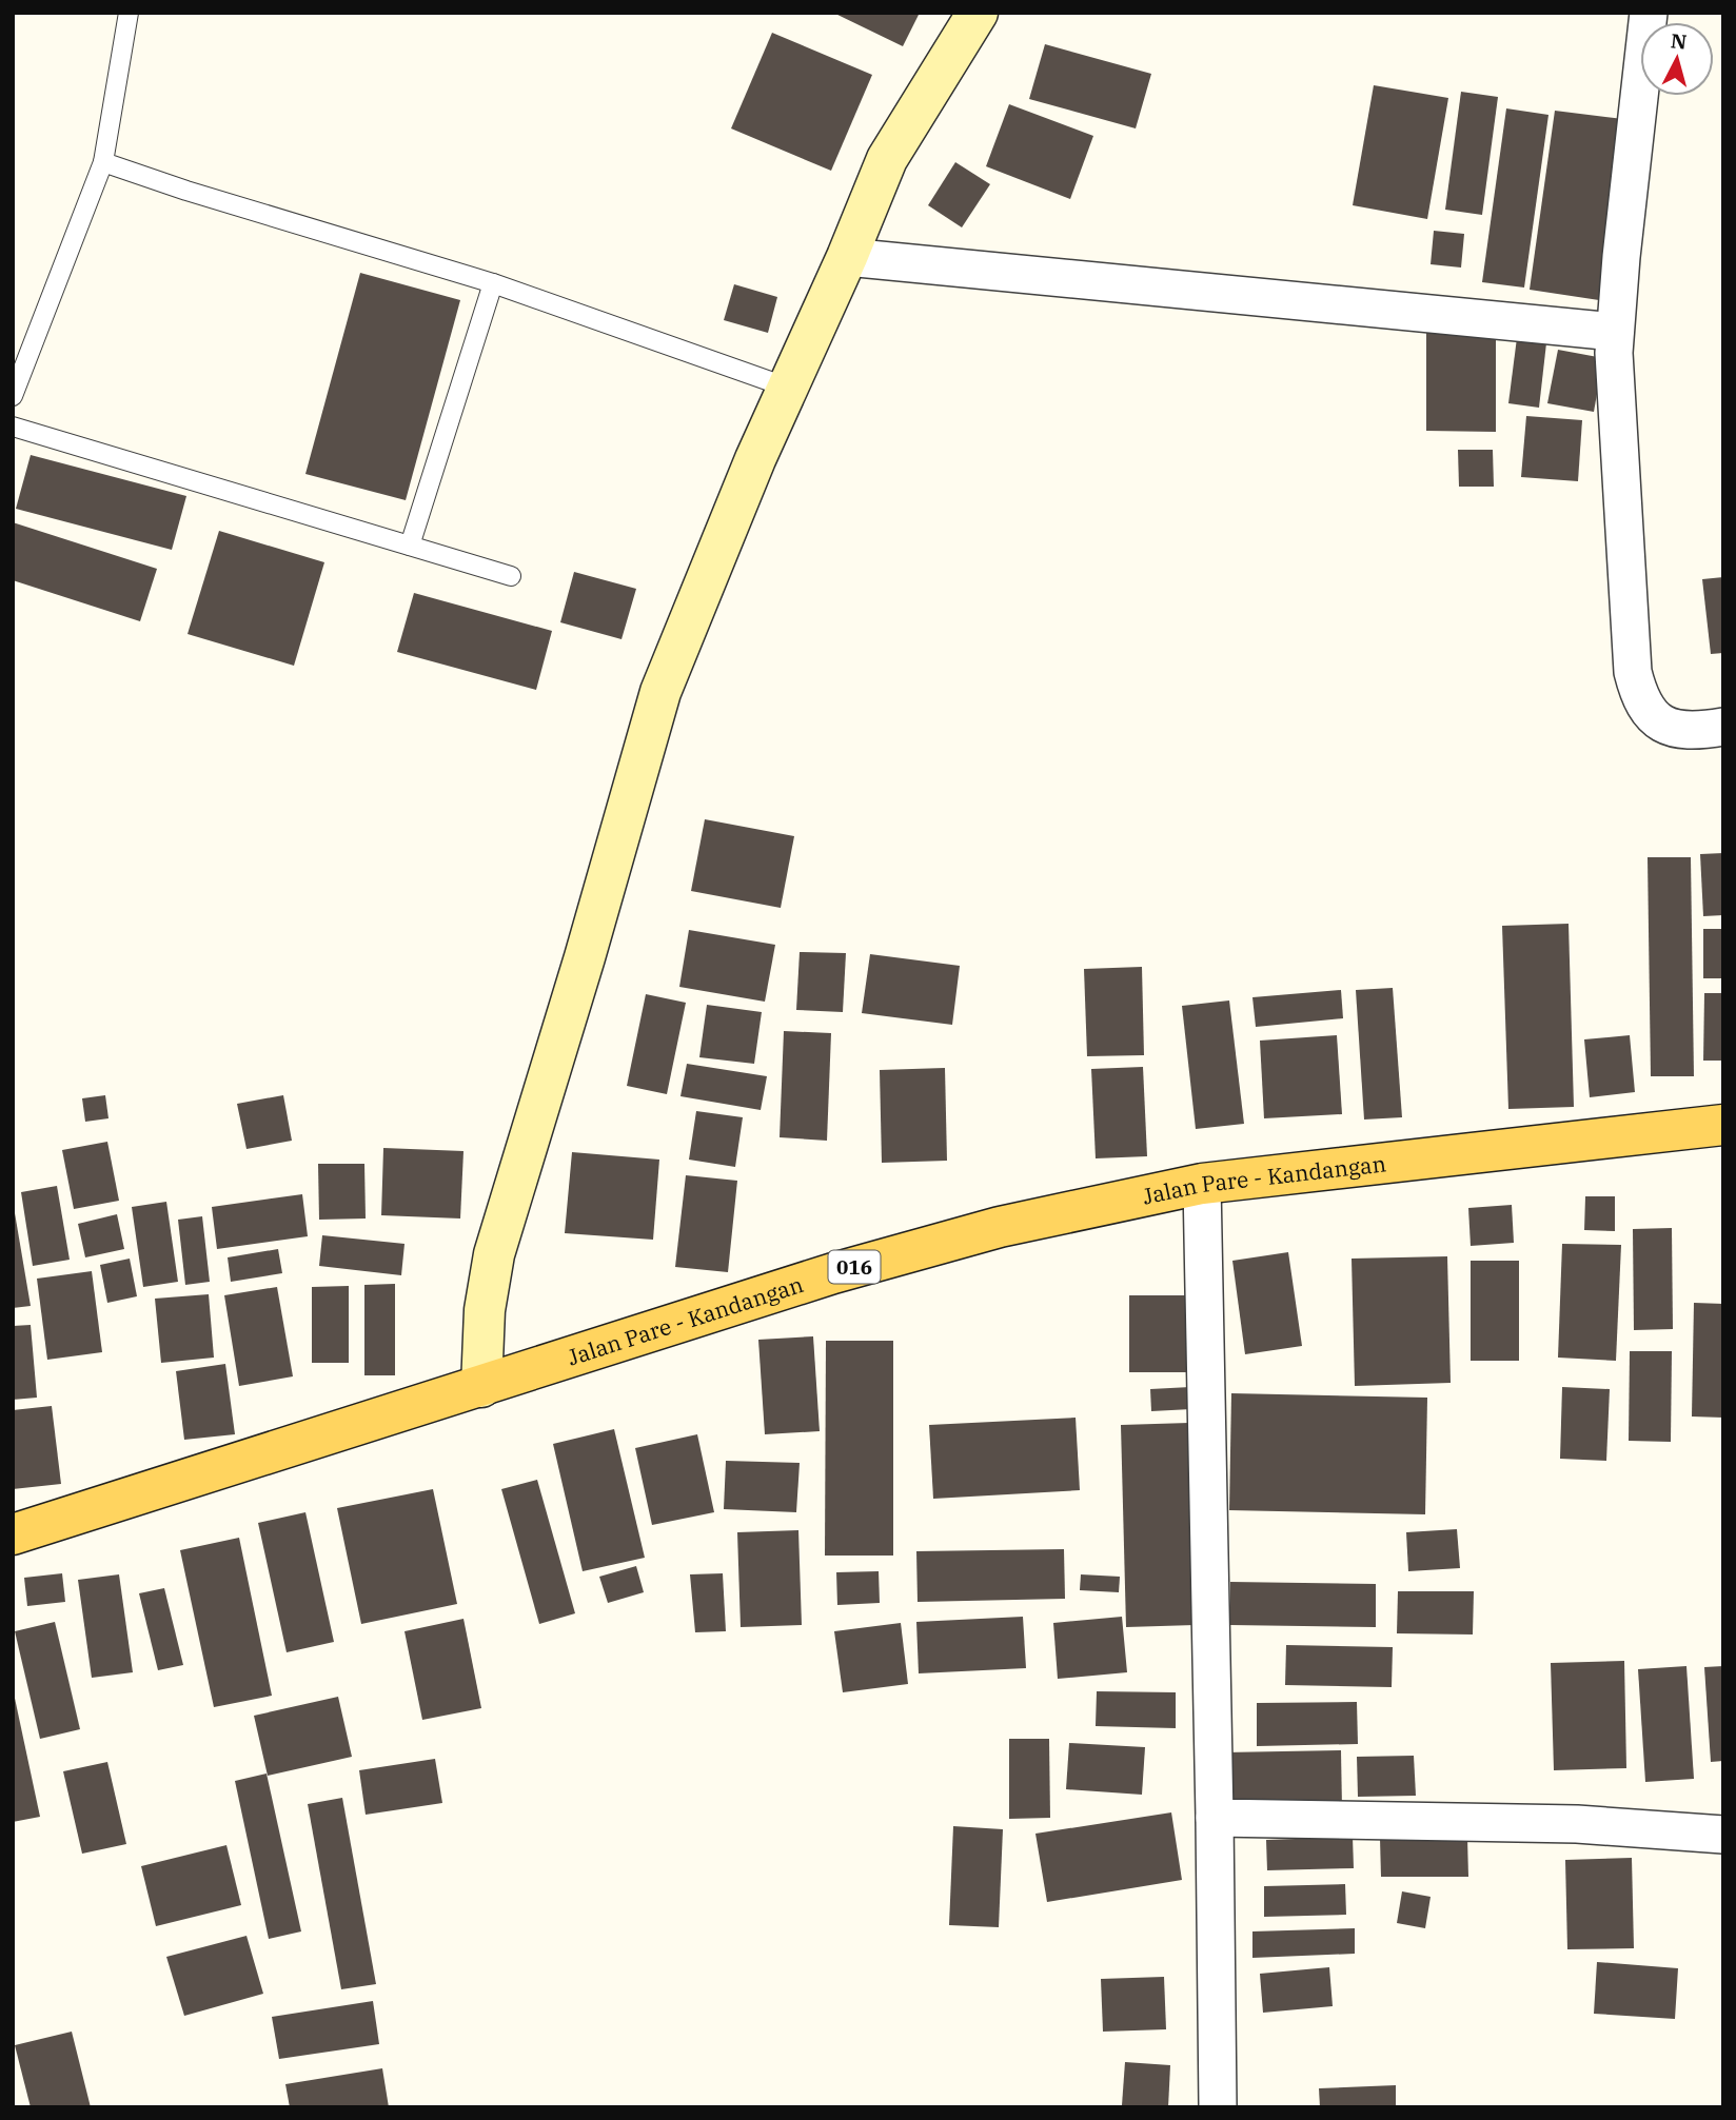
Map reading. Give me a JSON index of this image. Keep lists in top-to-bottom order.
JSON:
{
  "streets": {
    "main road": ["Jalan Pare - Kandangan", "016"]
  },
  "north": "top"
}
